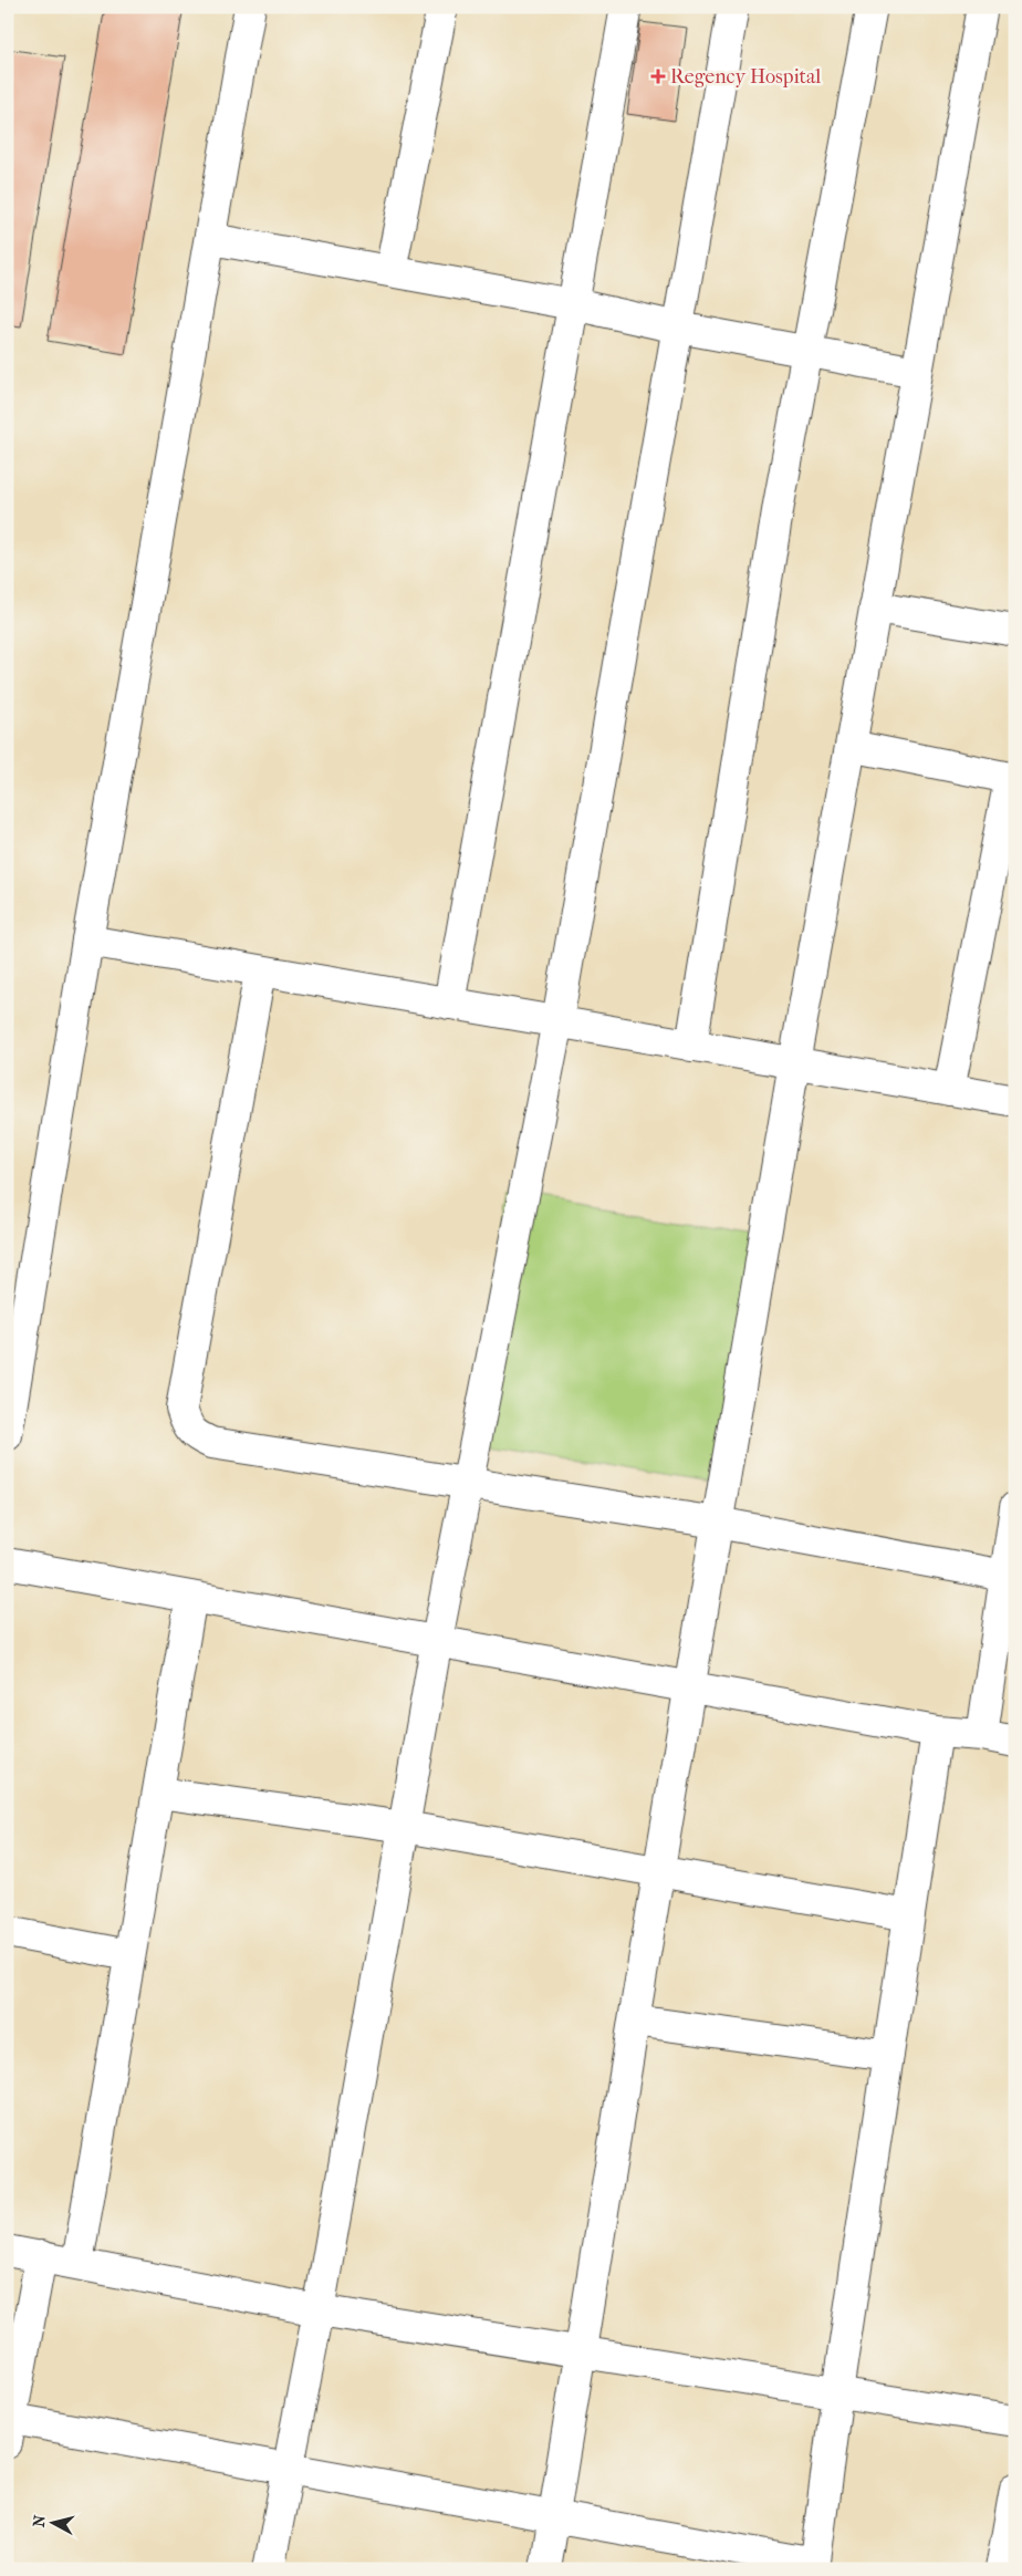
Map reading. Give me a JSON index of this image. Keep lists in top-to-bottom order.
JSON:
{
  "places": {
    "health": ["Regency Hospital"]
  },
  "north": "left"
}
